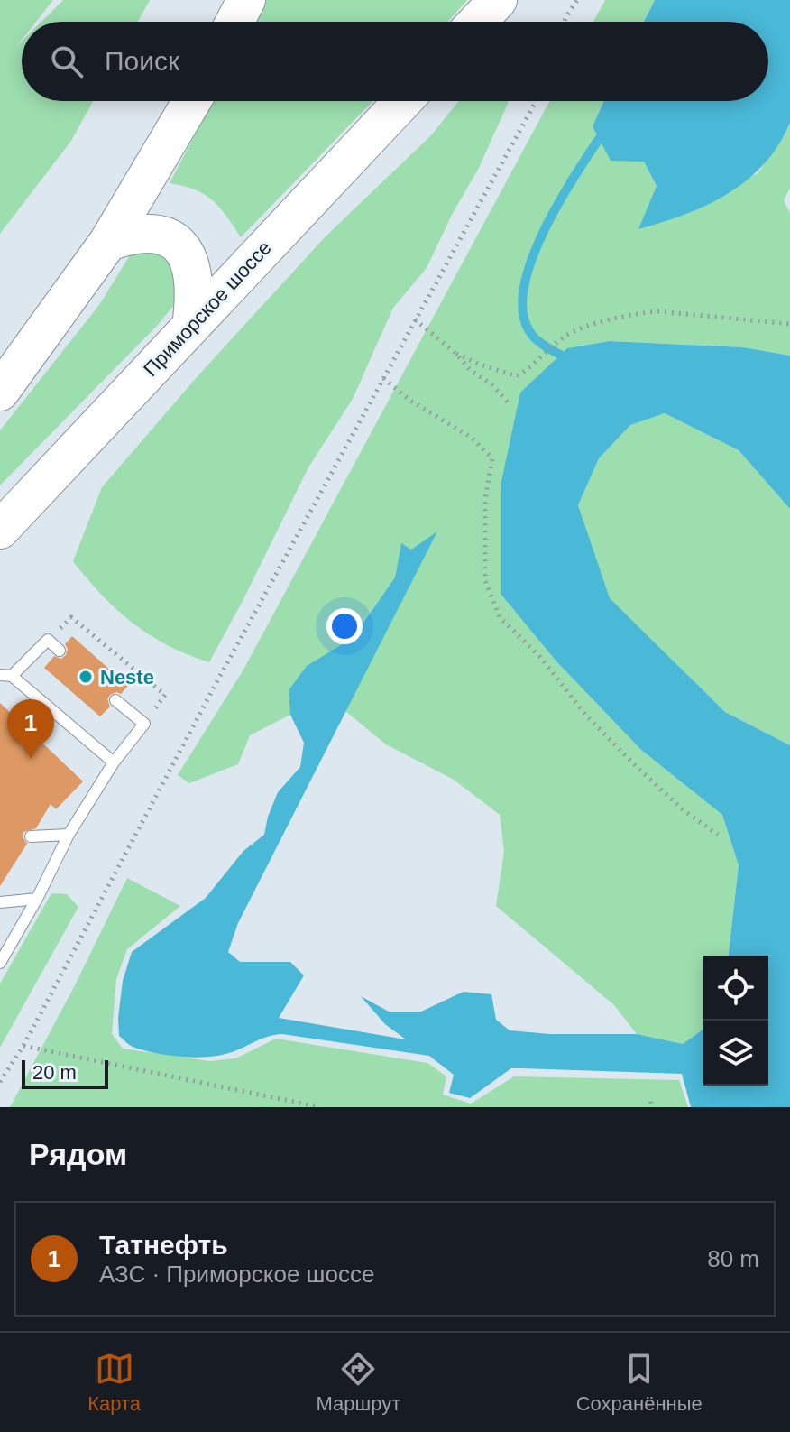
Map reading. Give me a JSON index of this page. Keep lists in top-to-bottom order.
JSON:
{
  "streets": {
    "highway": ["Приморское шоссе"]
  },
  "places": ["Neste"],
  "scale_bar": "20 m",
  "page": {
    "search": "Поиск",
    "pins": "1",
    "scale": "20 m",
    "heading": "Рядом",
    "list": [
      {
        "mark": "1",
        "name": "Татнефть",
        "note": "АЗС · Приморское шоссе",
        "value": "80 m"
      }
    ],
    "nav": ["Карта", "Маршрут", "Сохранённые"]
  }
}
